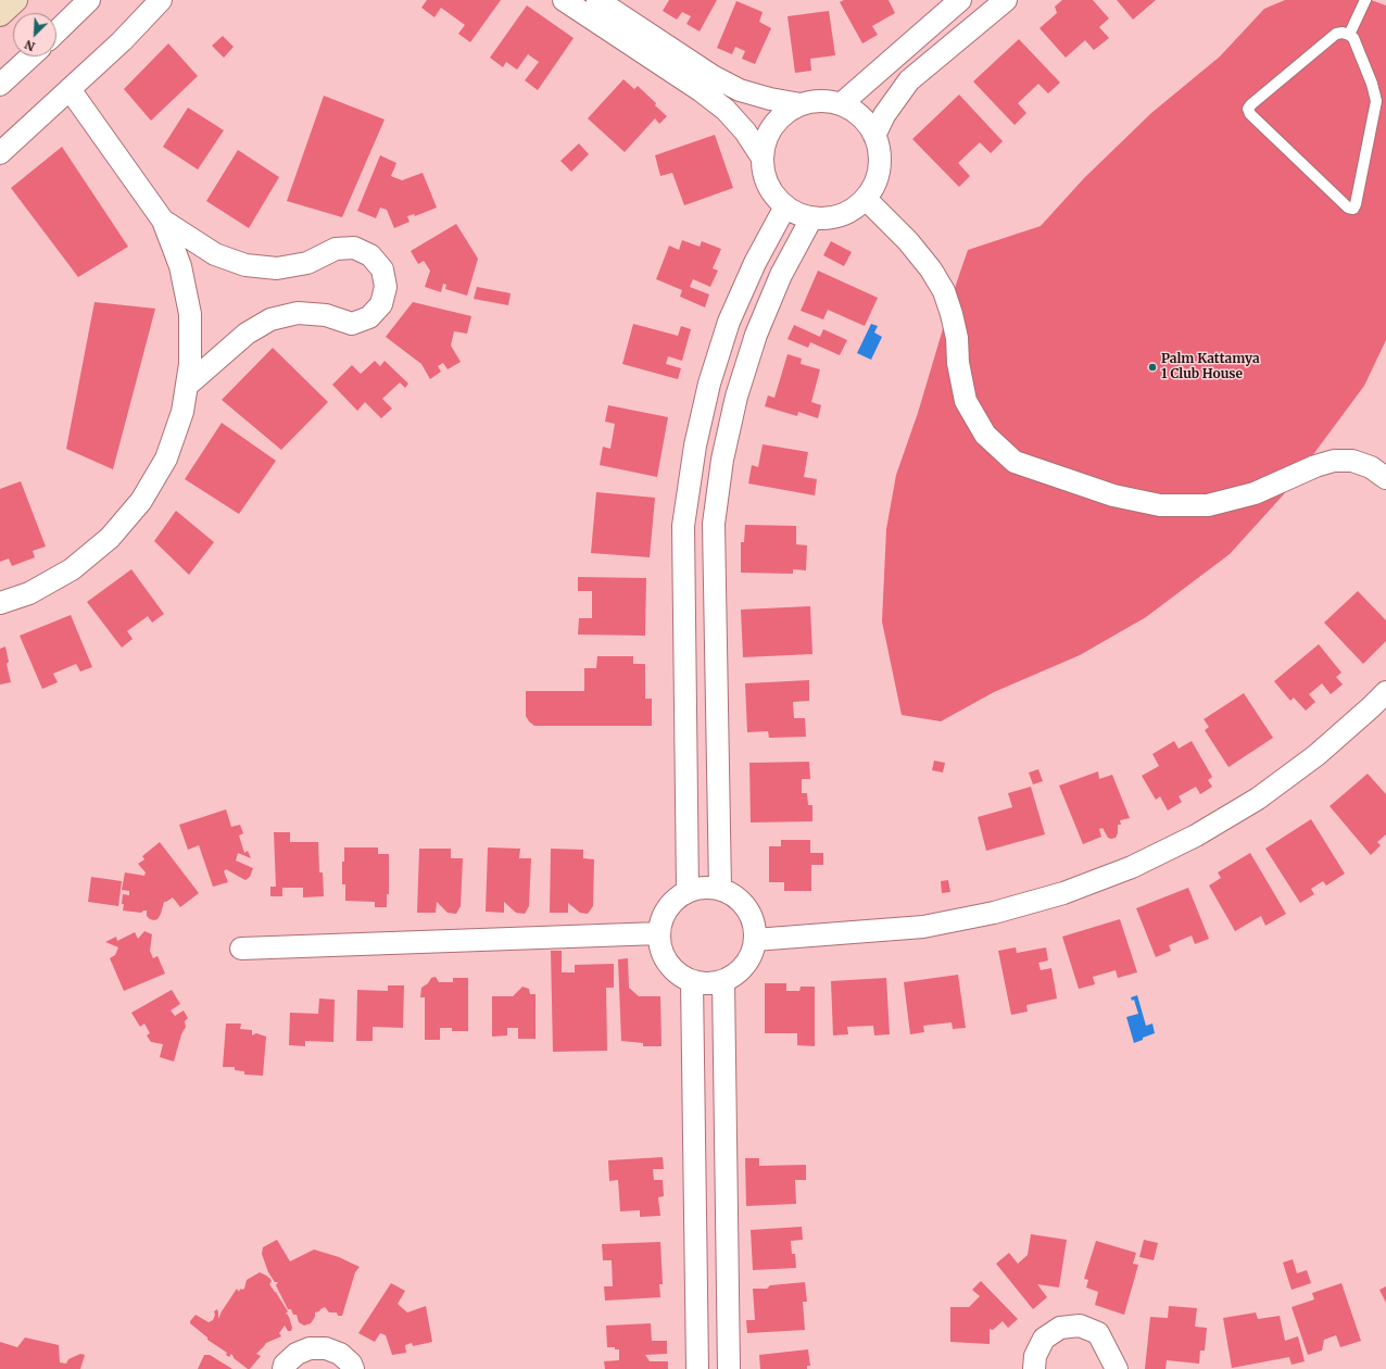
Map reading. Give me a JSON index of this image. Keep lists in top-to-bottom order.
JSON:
{
  "places": ["Palm Kattamya 1 Club House"],
  "north": "bottom left"
}
